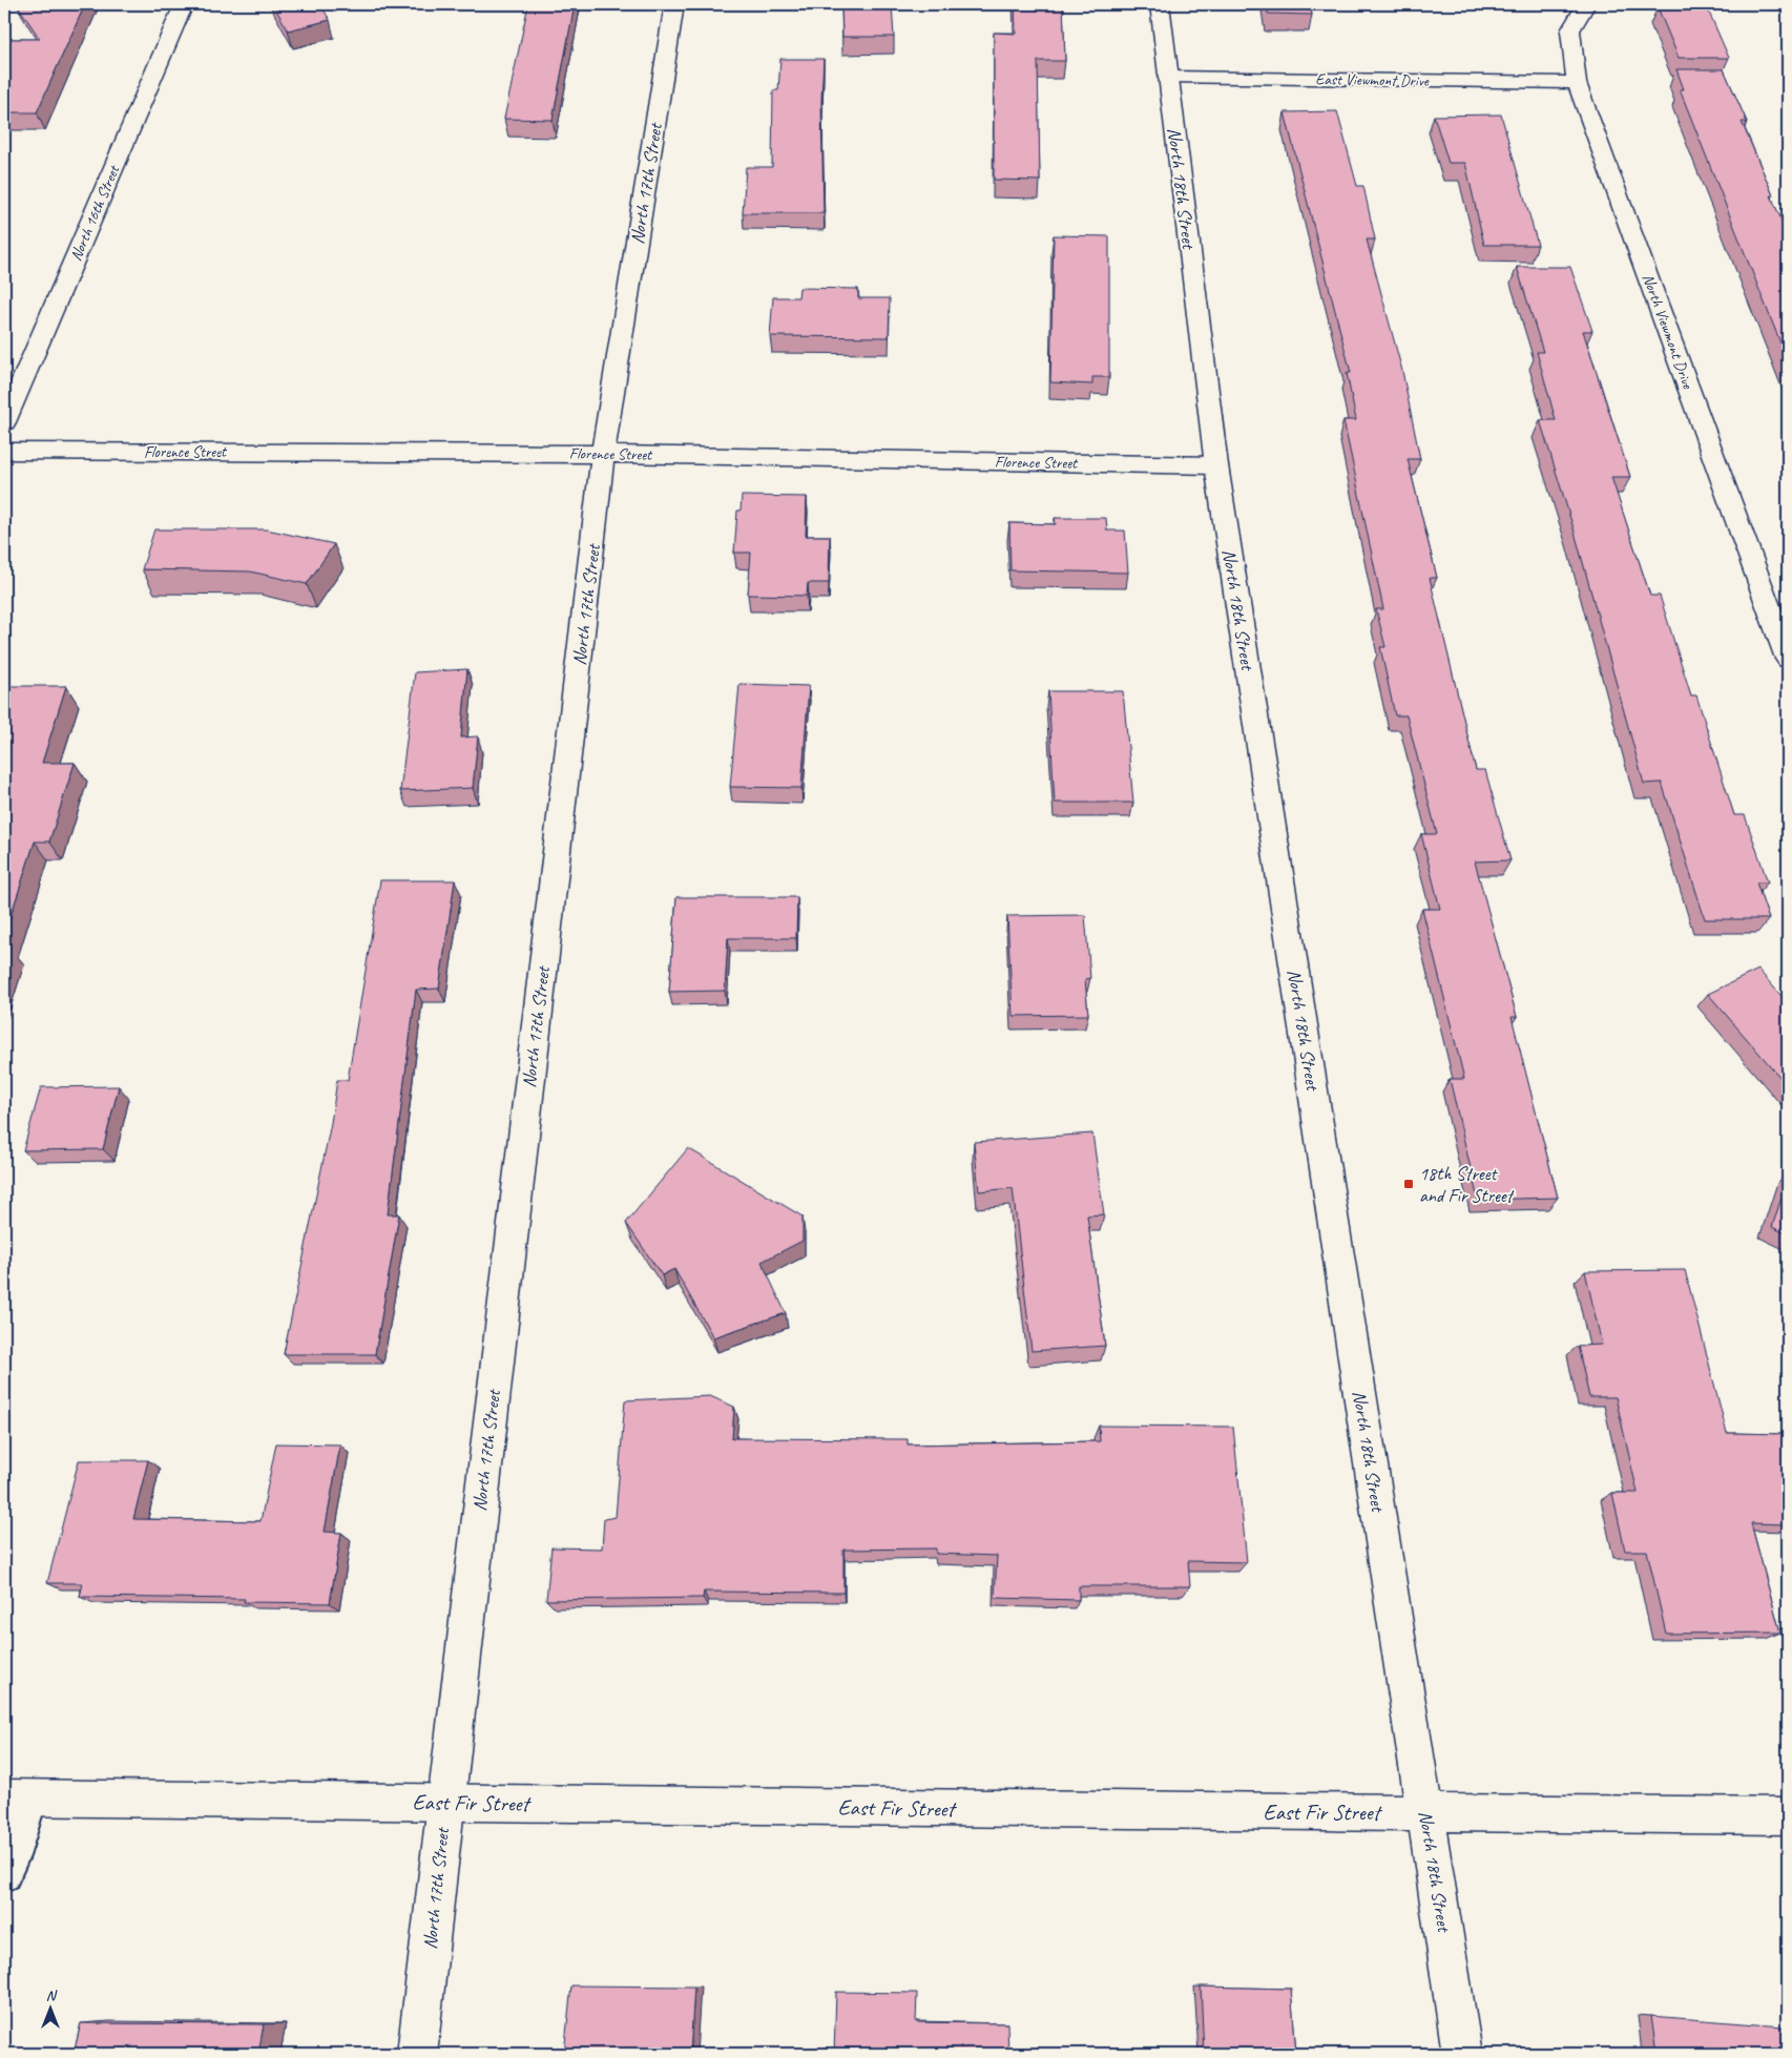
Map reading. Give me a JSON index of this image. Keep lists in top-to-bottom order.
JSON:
{
  "streets": {
    "street": [
      "East Viewmont Drive",
      "North 17th Street",
      "North 18th Street",
      "North 16th Street",
      "North Viewmont Drive",
      "Florence Street",
      "East Fir Street"
    ]
  },
  "crossings": [
    ["East Viewmont Drive", "North 18th Street"],
    ["East Viewmont Drive", "North Viewmont Drive"],
    ["North 17th Street", "Florence Street"],
    ["North 17th Street", "East Fir Street"],
    ["North 18th Street", "Florence Street"],
    ["North 18th Street", "East Fir Street"]
  ],
  "places": {
    "transit": ["18th Street and Fir Street"]
  },
  "north": "top"
}
